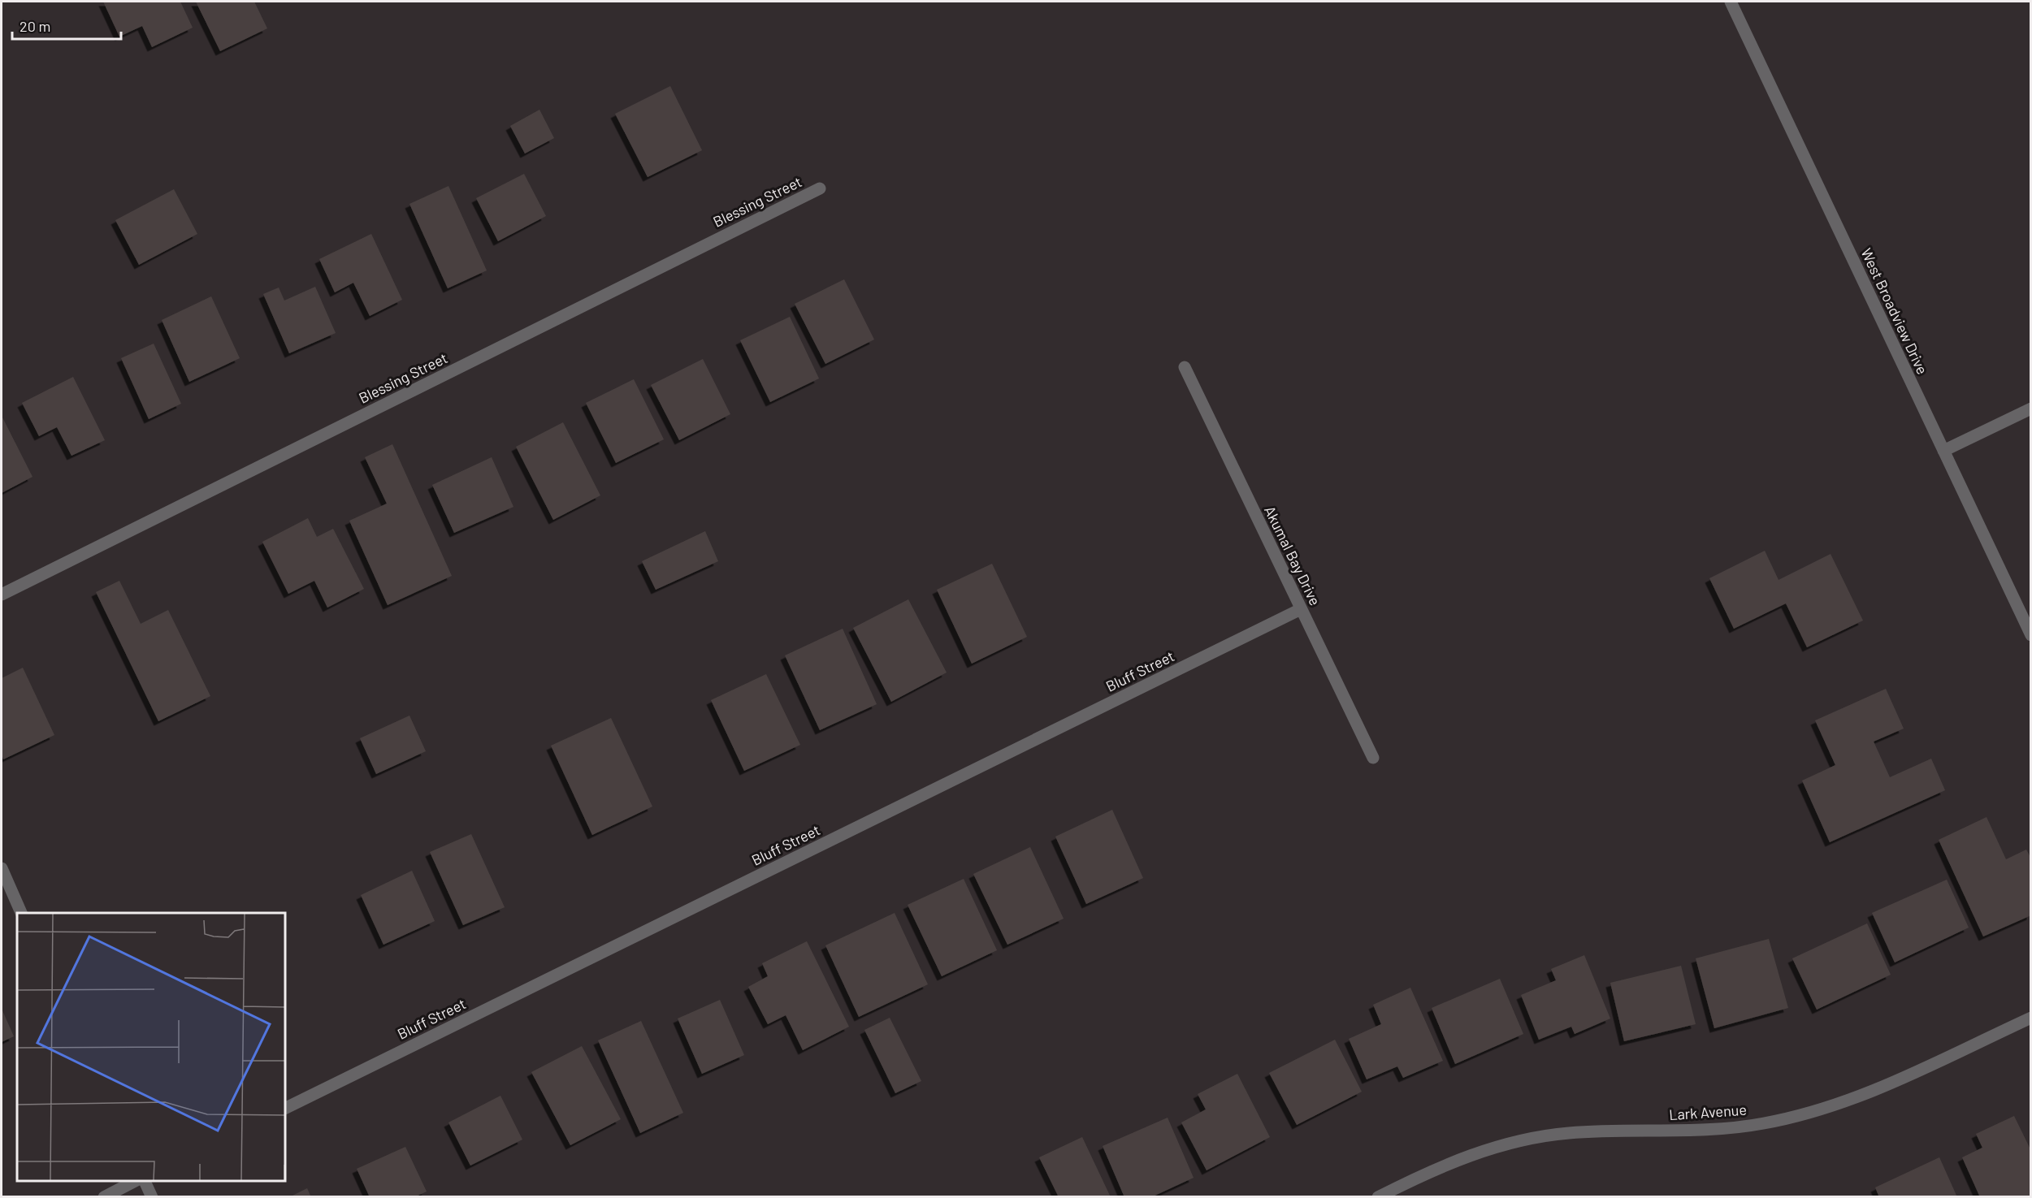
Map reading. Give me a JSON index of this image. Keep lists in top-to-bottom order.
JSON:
{
  "streets": {
    "street": [
      "Blessing Street",
      "West Broadview Drive",
      "Akumal Bay Drive",
      "Bluff Street",
      "Lark Avenue"
    ]
  },
  "crossings": [
    ["Akumal Bay Drive", "Bluff Street"]
  ],
  "scale_bar": "20 m"
}
